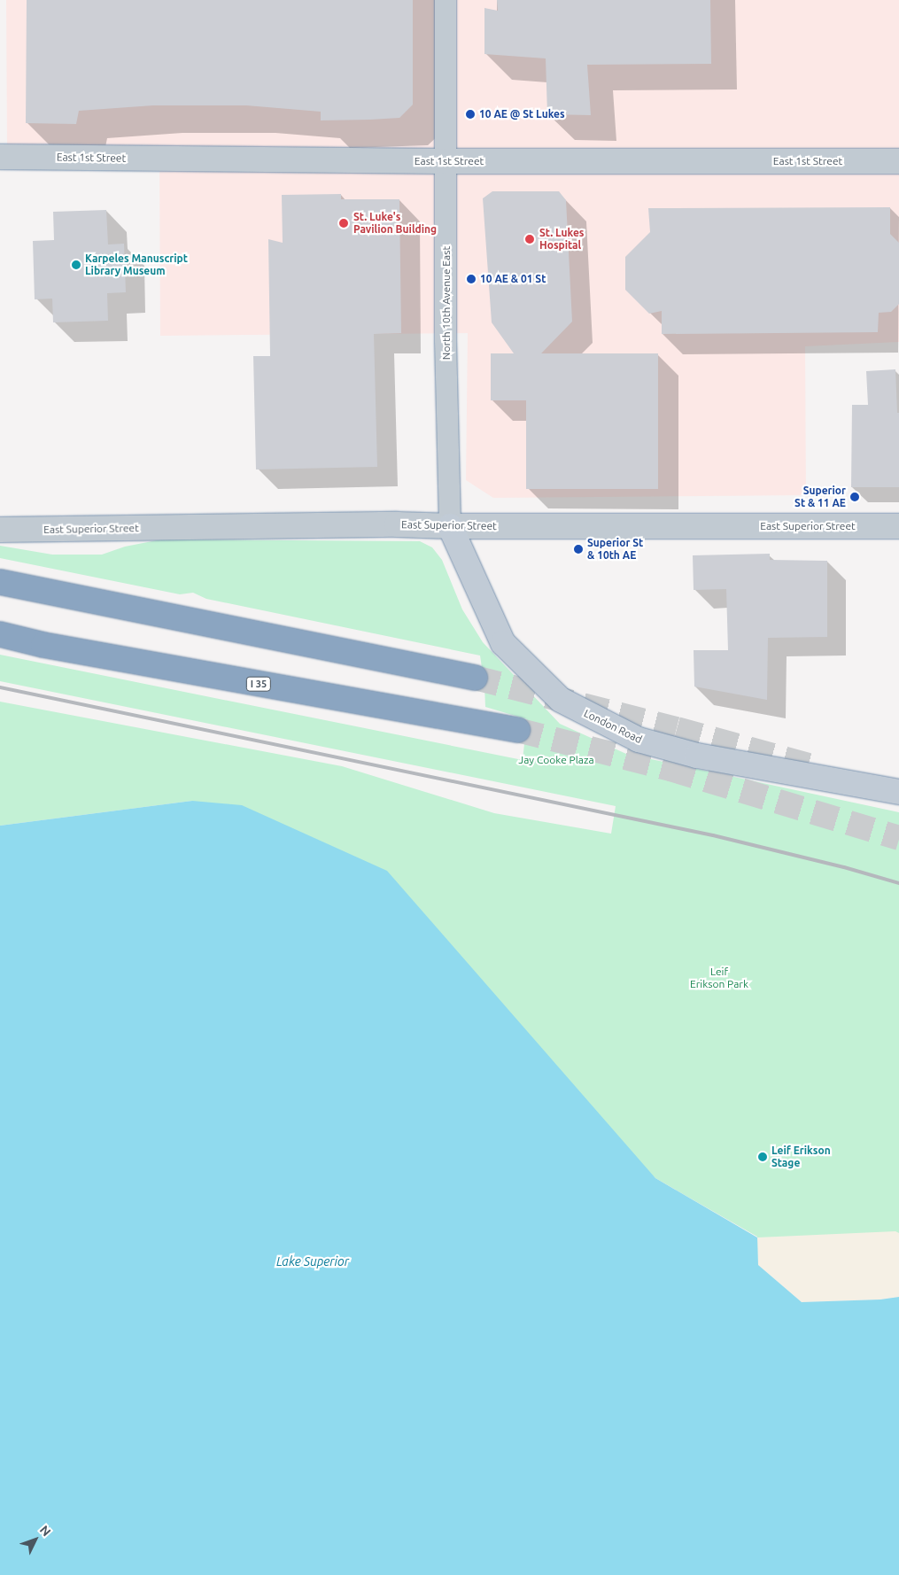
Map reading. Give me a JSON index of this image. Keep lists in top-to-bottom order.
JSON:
{
  "streets": {
    "highway": ["I 35"],
    "main road": ["London Road"],
    "street": ["East 1st Street", "North 10th Avenue East", "East Superior Street"]
  },
  "crossings": [
    ["East 1st Street", "North 10th Avenue East"],
    ["North 10th Avenue East", "East Superior Street"],
    ["North 10th Avenue East", "London Road"],
    ["East Superior Street", "London Road"]
  ],
  "water": ["Lake Superior"],
  "parks": ["Jay Cooke Plaza", "Leif Erikson Park"],
  "places": [
    "10 AE @ St Lukes",
    "St. Luke's Pavilion Building",
    "St. Lukes Hospital",
    "Karpeles Manuscript Library Museum",
    "10 AE & 01 St",
    "Superior St & 11 AE",
    "Superior St & 10th AE",
    "Leif Erikson Stage"
  ],
  "north": "top right"
}
